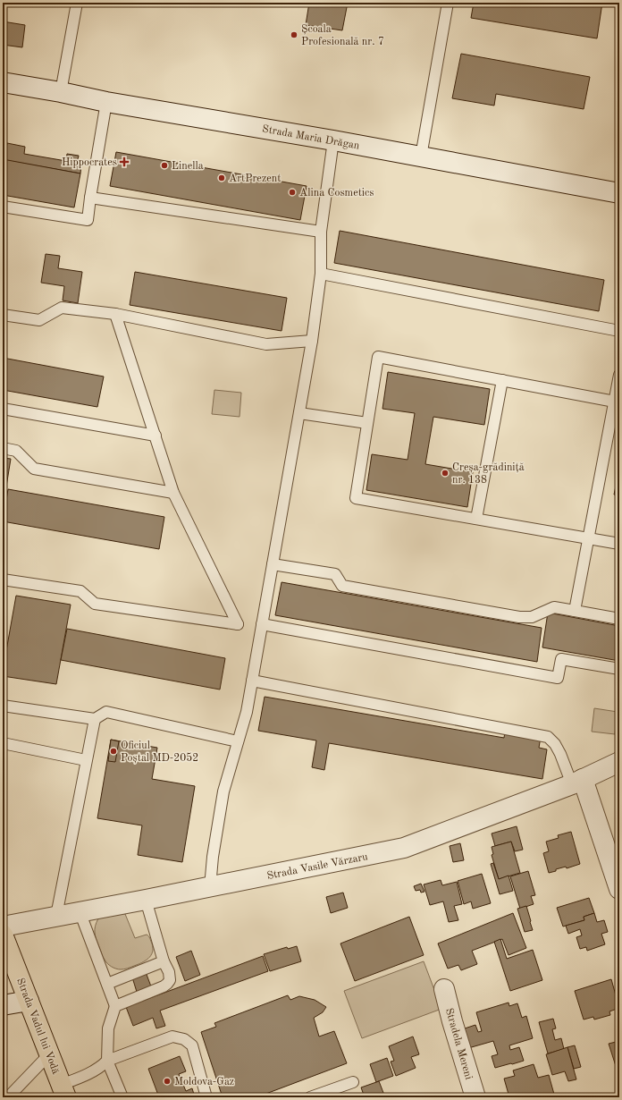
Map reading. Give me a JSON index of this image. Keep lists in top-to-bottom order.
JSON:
{
  "streets": {
    "main road": ["Strada Vadul lui Vodă"],
    "street": ["Strada Maria Drăgan", "Strada Vasile Vărzaru", "Stradela Mereni"]
  },
  "places": {
    "other": [
      "Școala Profesională nr. 7",
      "Linella",
      "ArtPrezent",
      "Alina Cosmetics",
      "Creșa-grădiniță nr. 138",
      "Oficiul Poștal MD-2052",
      "Moldova-Gaz"
    ],
    "health": ["Hippocrates"]
  }
}
